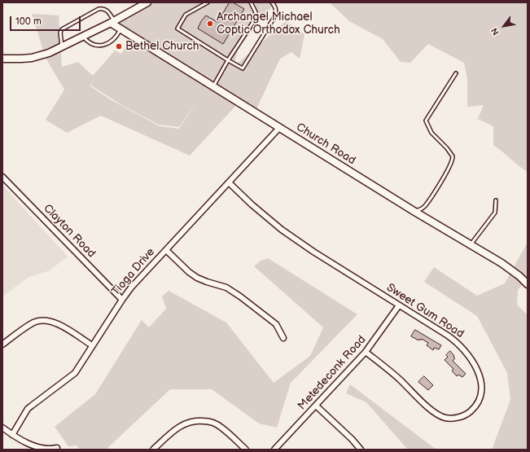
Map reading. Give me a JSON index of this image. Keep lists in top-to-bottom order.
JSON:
{
  "streets": {
    "street": [
      "Church Road",
      "Clayton Road",
      "Tioga Drive",
      "Sweet Gum Road",
      "Metedeconk Road"
    ]
  },
  "crossings": [
    ["Church Road", "Tioga Drive"],
    ["Clayton Road", "Tioga Drive"],
    ["Tioga Drive", "Sweet Gum Road"],
    ["Sweet Gum Road", "Metedeconk Road"]
  ],
  "places": ["Archangel Michael Coptic Orthodox Church", "Bethel Church"],
  "scale_bar": "100 m",
  "north": "bottom left"
}
